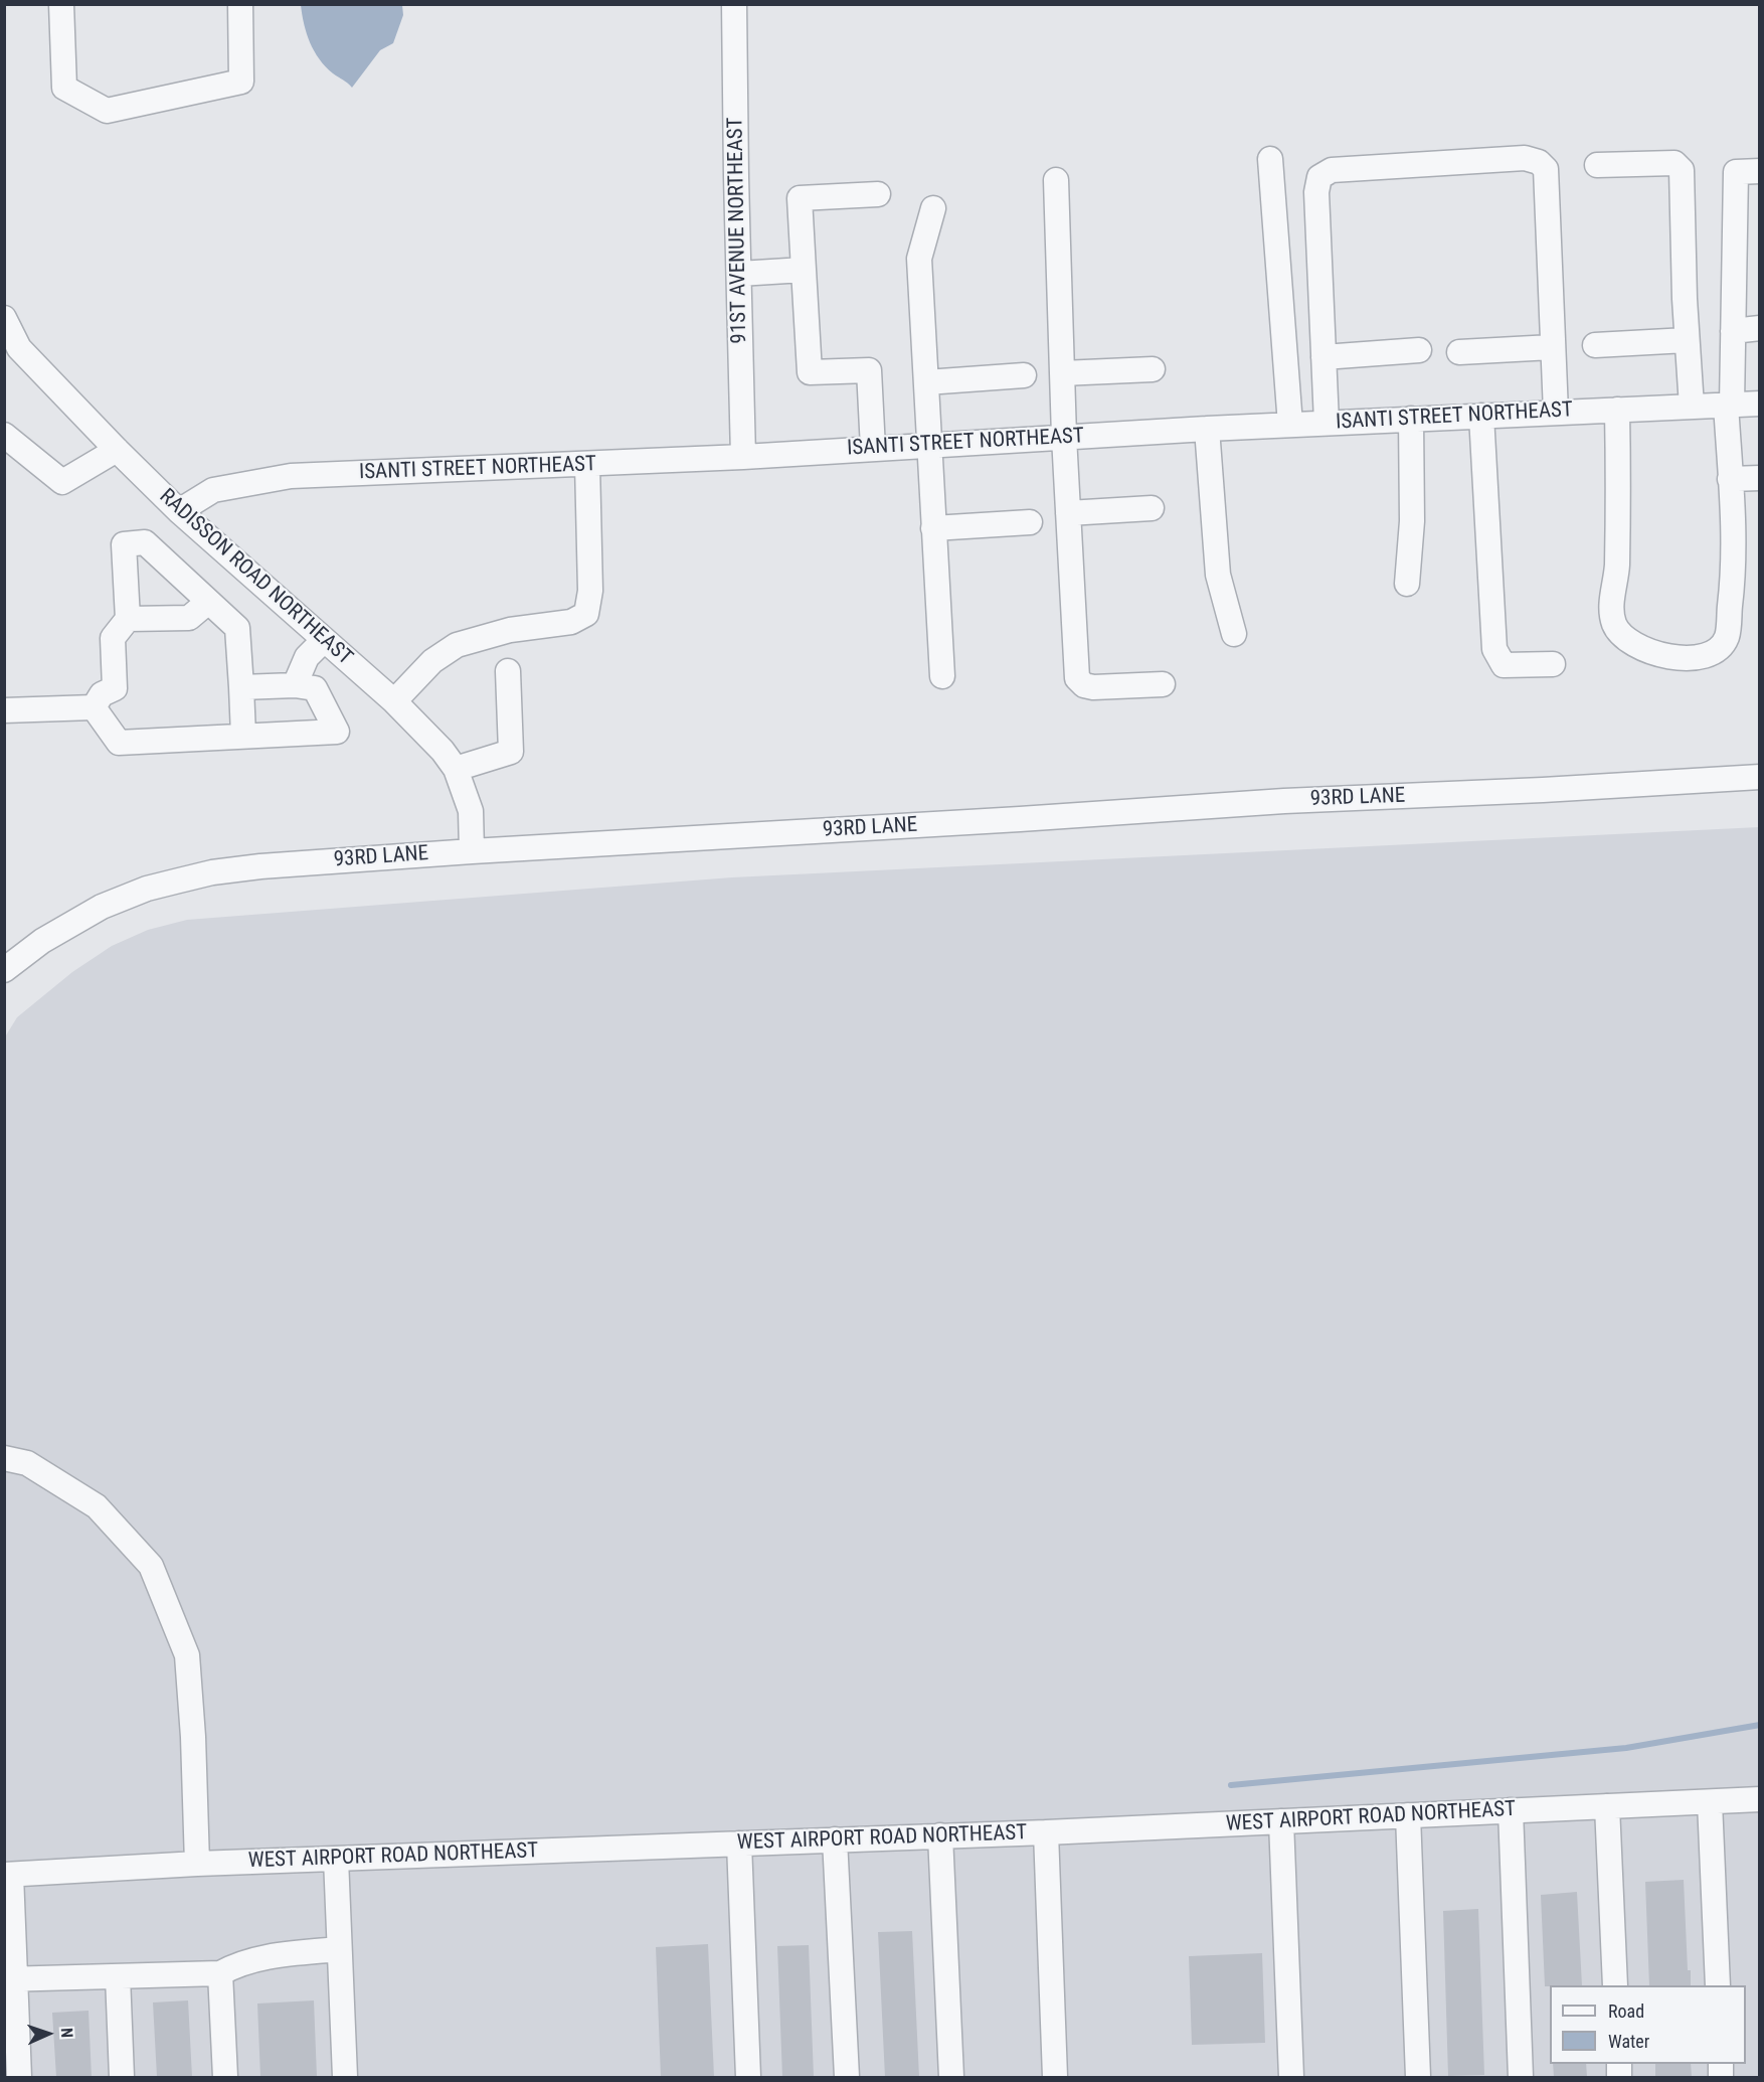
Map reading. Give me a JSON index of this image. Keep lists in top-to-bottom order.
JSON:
{
  "streets": {
    "street": [
      "91ST AVENUE NORTHEAST",
      "ISANTI STREET NORTHEAST",
      "RADISSON ROAD NORTHEAST",
      "93RD LANE",
      "WEST AIRPORT ROAD NORTHEAST"
    ]
  },
  "crossings": [
    ["91ST AVENUE NORTHEAST", "ISANTI STREET NORTHEAST"],
    ["ISANTI STREET NORTHEAST", "RADISSON ROAD NORTHEAST"],
    ["RADISSON ROAD NORTHEAST", "93RD LANE"]
  ],
  "legend": ["Road", "Water"],
  "north": "right"
}
